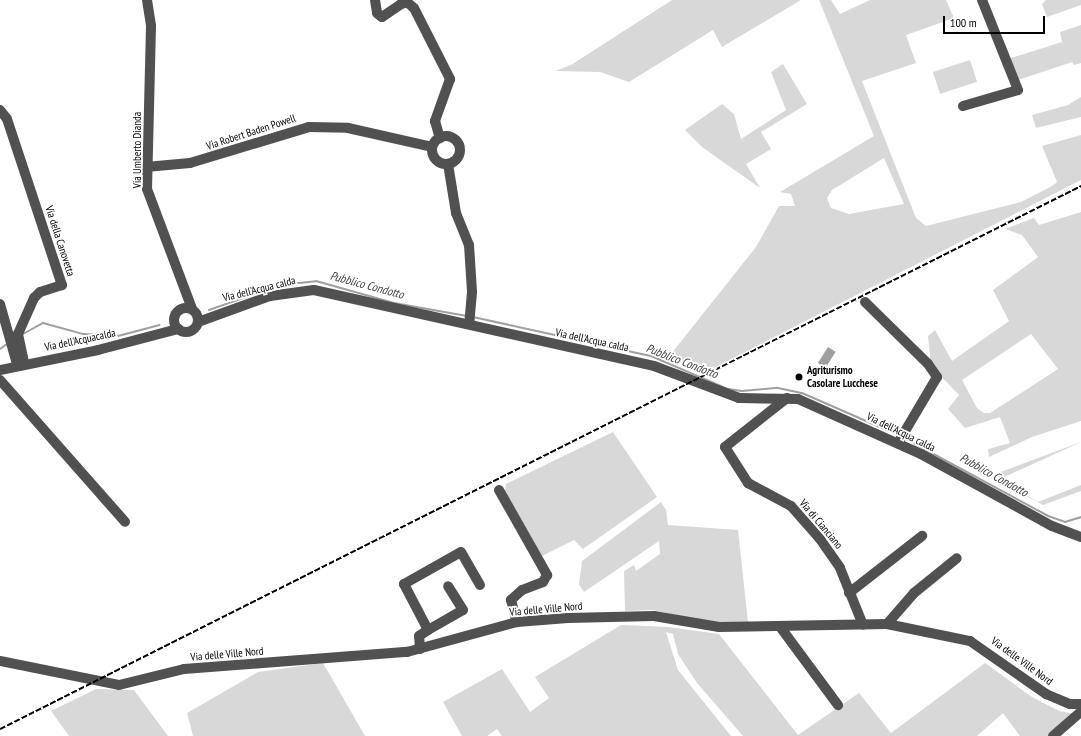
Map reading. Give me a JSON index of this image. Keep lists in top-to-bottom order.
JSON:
{
  "streets": {
    "street": [
      "Via Robert Baden Powell",
      "Via Umberto Dianda",
      "Via della Canovetta",
      "Via dell'Acqua calda",
      "Via dell'Acquacalda",
      "Via di Cianciano",
      "Via delle Ville Nord"
    ]
  },
  "crossings": [
    ["Via Robert Baden Powell", "Via Umberto Dianda"],
    ["Via Umberto Dianda", "Via dell'Acqua calda"],
    ["Via Umberto Dianda", "Via dell'Acquacalda"],
    ["Via dell'Acqua calda", "Via dell'Acquacalda"],
    ["Via dell'Acqua calda", "Via di Cianciano"],
    ["Via di Cianciano", "Via delle Ville Nord"]
  ],
  "water": ["Pubblico Condotto"],
  "places": ["Agriturismo Casolare Lucchese"],
  "scale_bar": "100 m"
}
